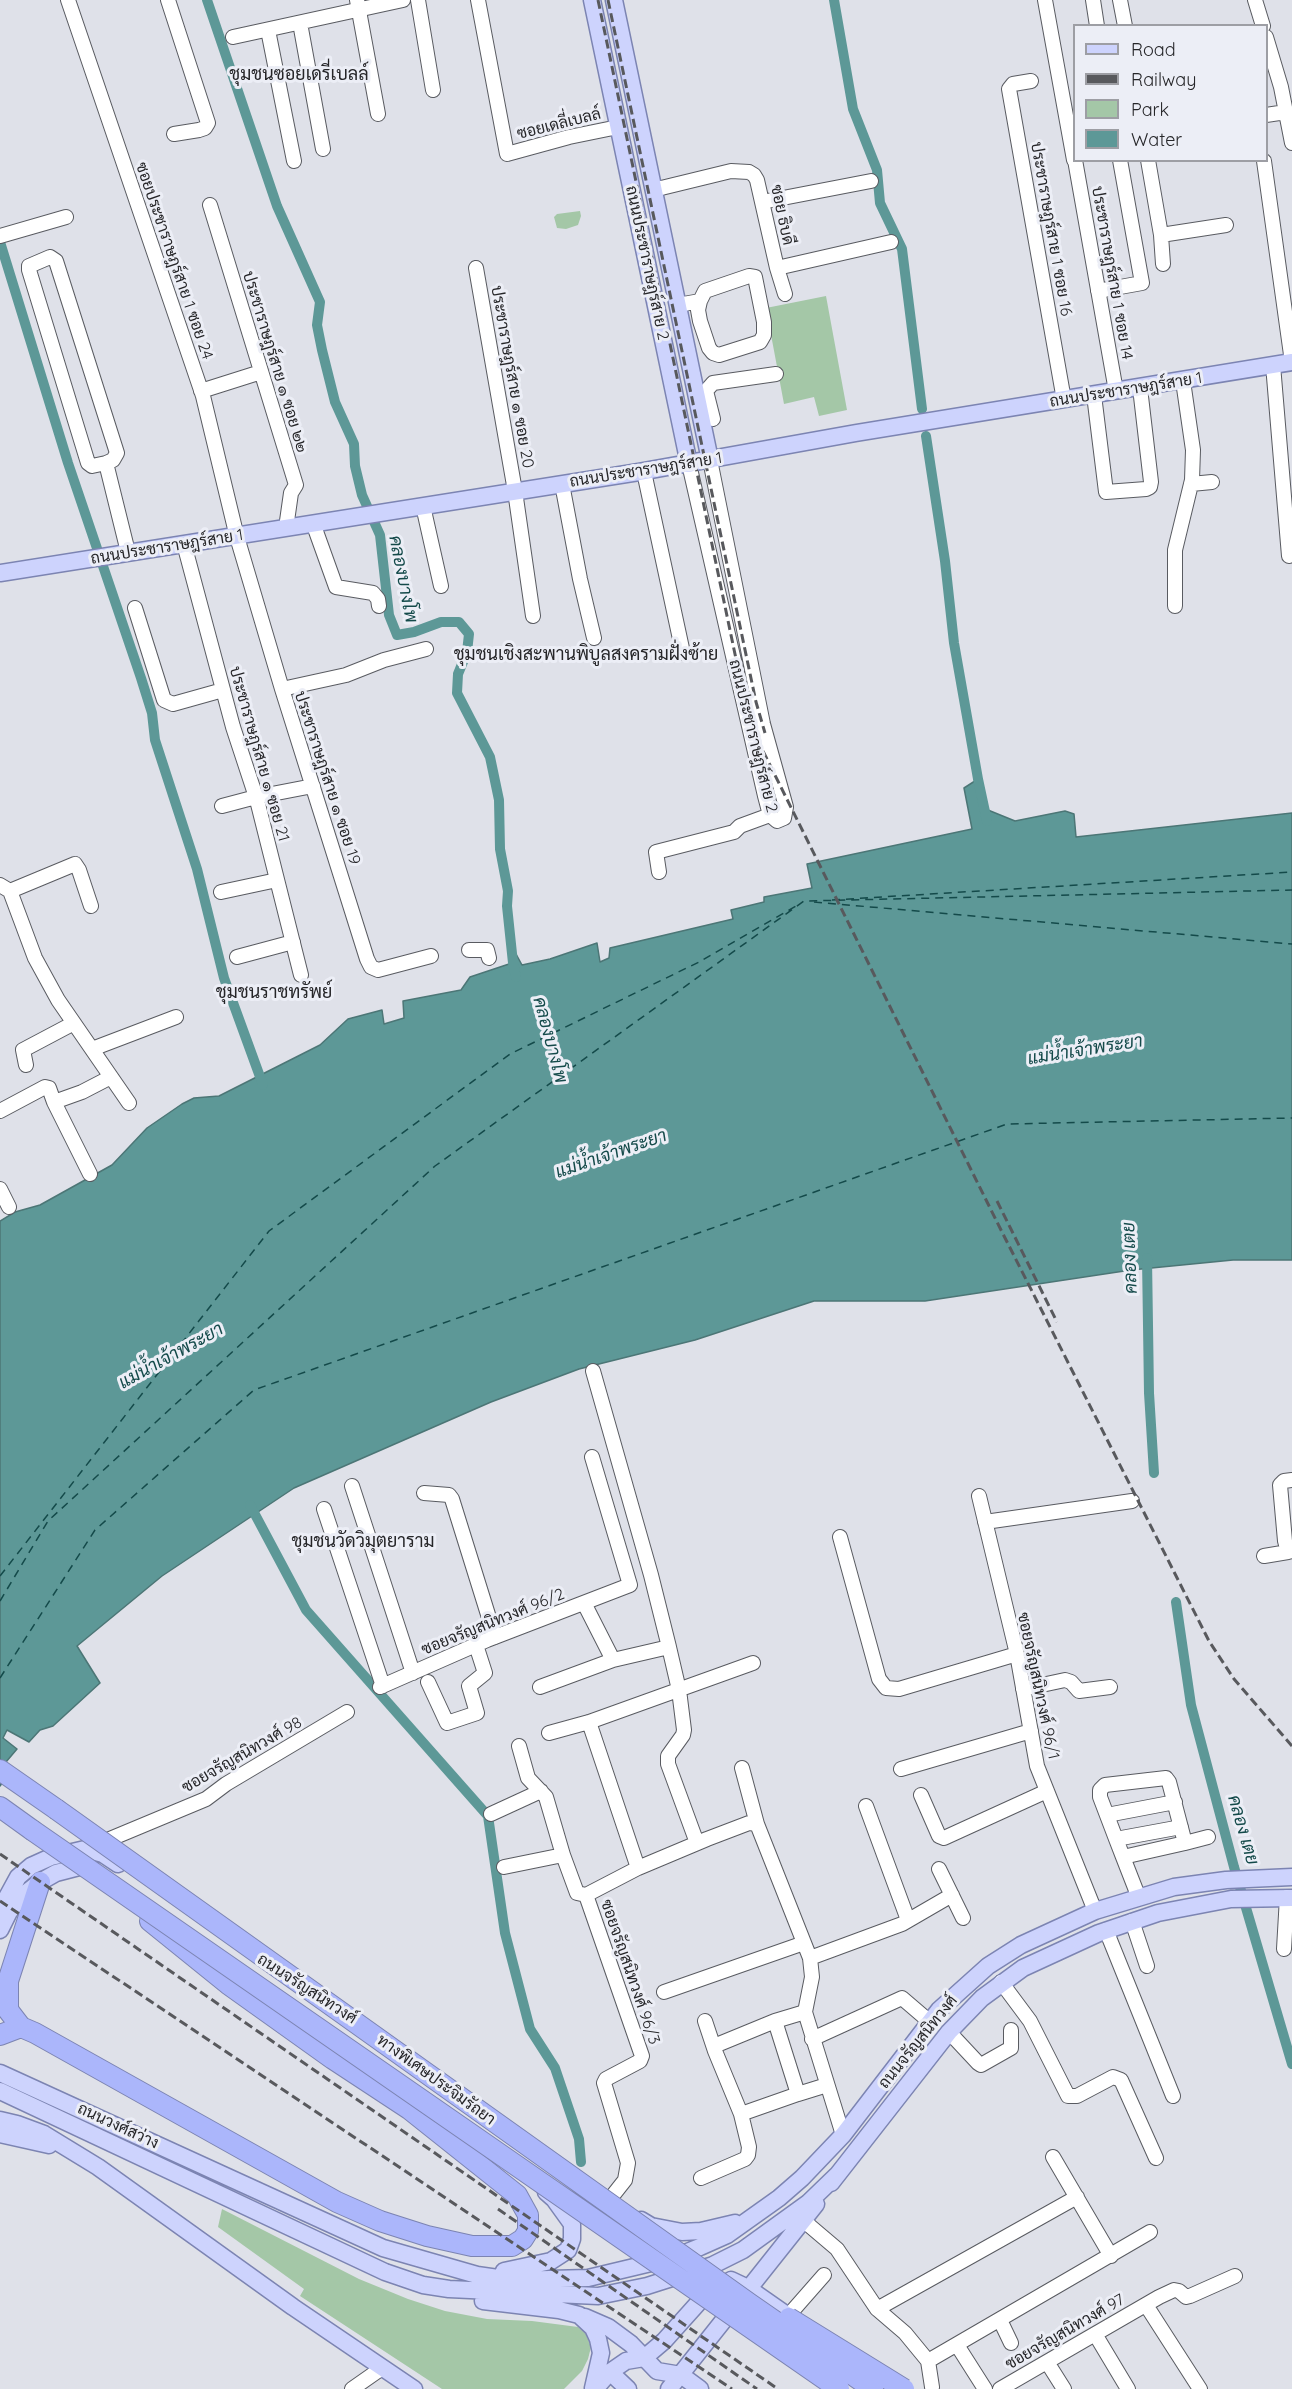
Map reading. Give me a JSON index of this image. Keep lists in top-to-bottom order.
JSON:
{
  "streets": {
    "highway": ["ทางพิเศษประจิมรัถยา"],
    "main road": [
      "ถนนประชาราษฎร์สาย 2",
      "ถนนประชาราษฎร์สาย 1",
      "ถนนจรัญสนิทวงศ์",
      "ถนนวงศ์สว่าง"
    ],
    "street": [
      "ซอยเดลี่เบลล์",
      "ซอย ธิบดี",
      "ประชาราษฎร์สาย 1 ซอย 16",
      "ซอยประชาราษฎร์สาย 1 ซอย 24",
      "ประชาราษฎร์สาย 1 ซอย 14",
      "ประชาราษฎร์สาย ๑ ซอย ๒๒",
      "ประชาราษฎร์สาย ๑ ซอย 20",
      "ประชาราษฎร์สาย ๑ ซอย 21",
      "ประชาราษฎร์สาย ๑ ซอย 19",
      "ซอยจรัญสนิทวงศ์ 96/2",
      "ซอยจรัญสนิทวงศ์ 96/1",
      "ซอยจรัญสนิทวงศ์ 98",
      "ซอยจรัญสนิทวงศ์ 96/3",
      "ซอยจรัญสนิทวงศ์ 97"
    ]
  },
  "crossings": [
    ["ซอยเดลี่เบลล์", "ถนนประชาราษฎร์สาย 2"],
    ["ซอย ธิบดี", "ถนนประชาราษฎร์สาย 2"],
    ["ประชาราษฎร์สาย 1 ซอย 16", "ถนนประชาราษฎร์สาย 1"],
    ["ซอยประชาราษฎร์สาย 1 ซอย 24", "ถนนประชาราษฎร์สาย 1"],
    ["ซอยประชาราษฎร์สาย 1 ซอย 24", "ประชาราษฎร์สาย ๑ ซอย 19"],
    ["ถนนประชาราษฎร์สาย 2", "ถนนประชาราษฎร์สาย 1"],
    ["ประชาราษฎร์สาย 1 ซอย 14", "ถนนประชาราษฎร์สาย 1"],
    ["ประชาราษฎร์สาย ๑ ซอย ๒๒", "ถนนประชาราษฎร์สาย 1"],
    ["ประชาราษฎร์สาย ๑ ซอย 20", "ถนนประชาราษฎร์สาย 1"],
    ["ถนนประชาราษฎร์สาย 1", "ประชาราษฎร์สาย ๑ ซอย 21"],
    ["ถนนประชาราษฎร์สาย 1", "ประชาราษฎร์สาย ๑ ซอย 19"],
    ["ซอยจรัญสนิทวงศ์ 96/1", "ถนนจรัญสนิทวงศ์"],
    ["ซอยจรัญสนิทวงศ์ 98", "ถนนจรัญสนิทวงศ์"],
    ["ซอยจรัญสนิทวงศ์ 96/3", "ถนนจรัญสนิทวงศ์"],
    ["ถนนจรัญสนิทวงศ์", "ทางพิเศษประจิมรัถยา"],
    ["ถนนจรัญสนิทวงศ์", "ถนนวงศ์สว่าง"]
  ],
  "districts": [
    "ชุมชนซอยเดรี่เบลล์",
    "ชุมชนเชิงสะพานพิบูลสงครามฝั่งซ้าย",
    "ชุมชนราชทรัพย์",
    "ชุมชนวัดวิมุตยาราม"
  ],
  "water": ["คลองบางโพ", "แม่น้ำเจ้าพระยา", "คลอง เตย"],
  "legend": [
    "Road",
    "Railway",
    "Park",
    "Water"
  ]
}
